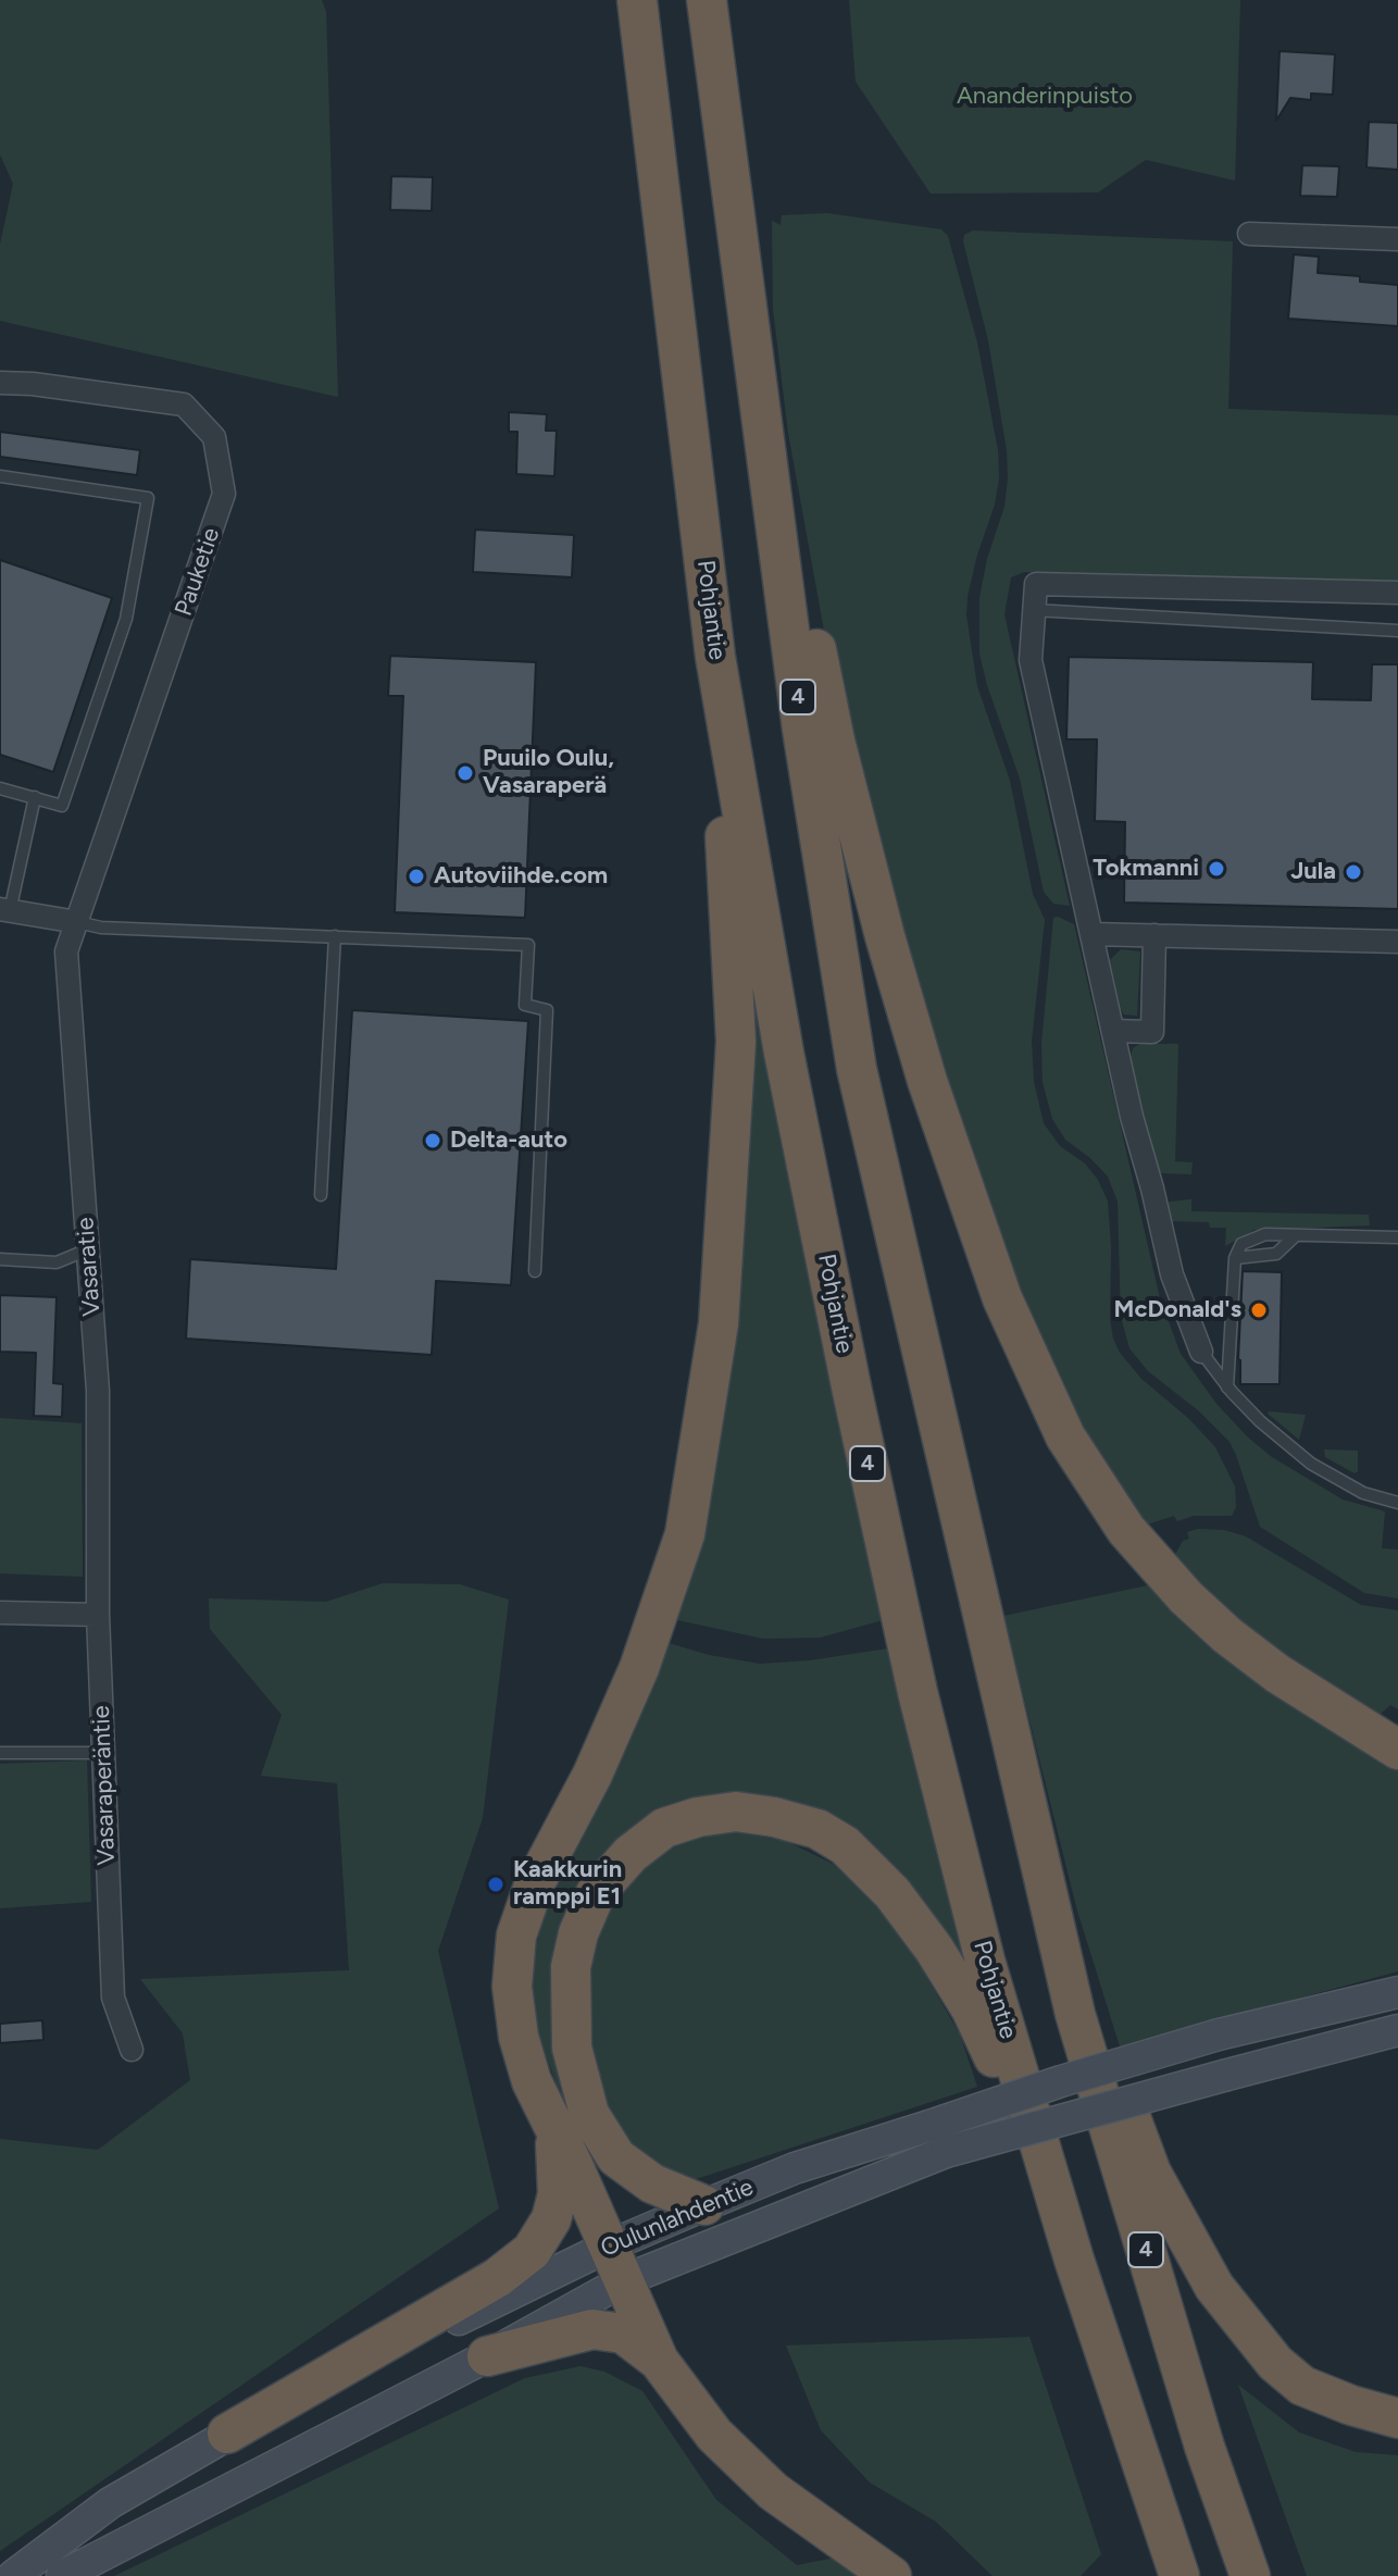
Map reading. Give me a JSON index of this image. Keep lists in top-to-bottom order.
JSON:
{
  "streets": {
    "highway": ["Pohjantie", "4"],
    "main road": ["Oulunlahdentie"],
    "street": ["Pauketie", "Vasaratie", "Vasaraperäntie"]
  },
  "crossings": [
    ["Pauketie", "Vasaratie"],
    ["Vasaratie", "Vasaraperäntie"]
  ],
  "parks": ["Ananderinpuisto"],
  "places": [
    "Puuilo Oulu, Vasaraperä",
    "Tokmanni",
    "Jula",
    "Autoviihde.com",
    "Delta-auto",
    "McDonald's",
    "Kaakkurin ramppi E1"
  ]
}
